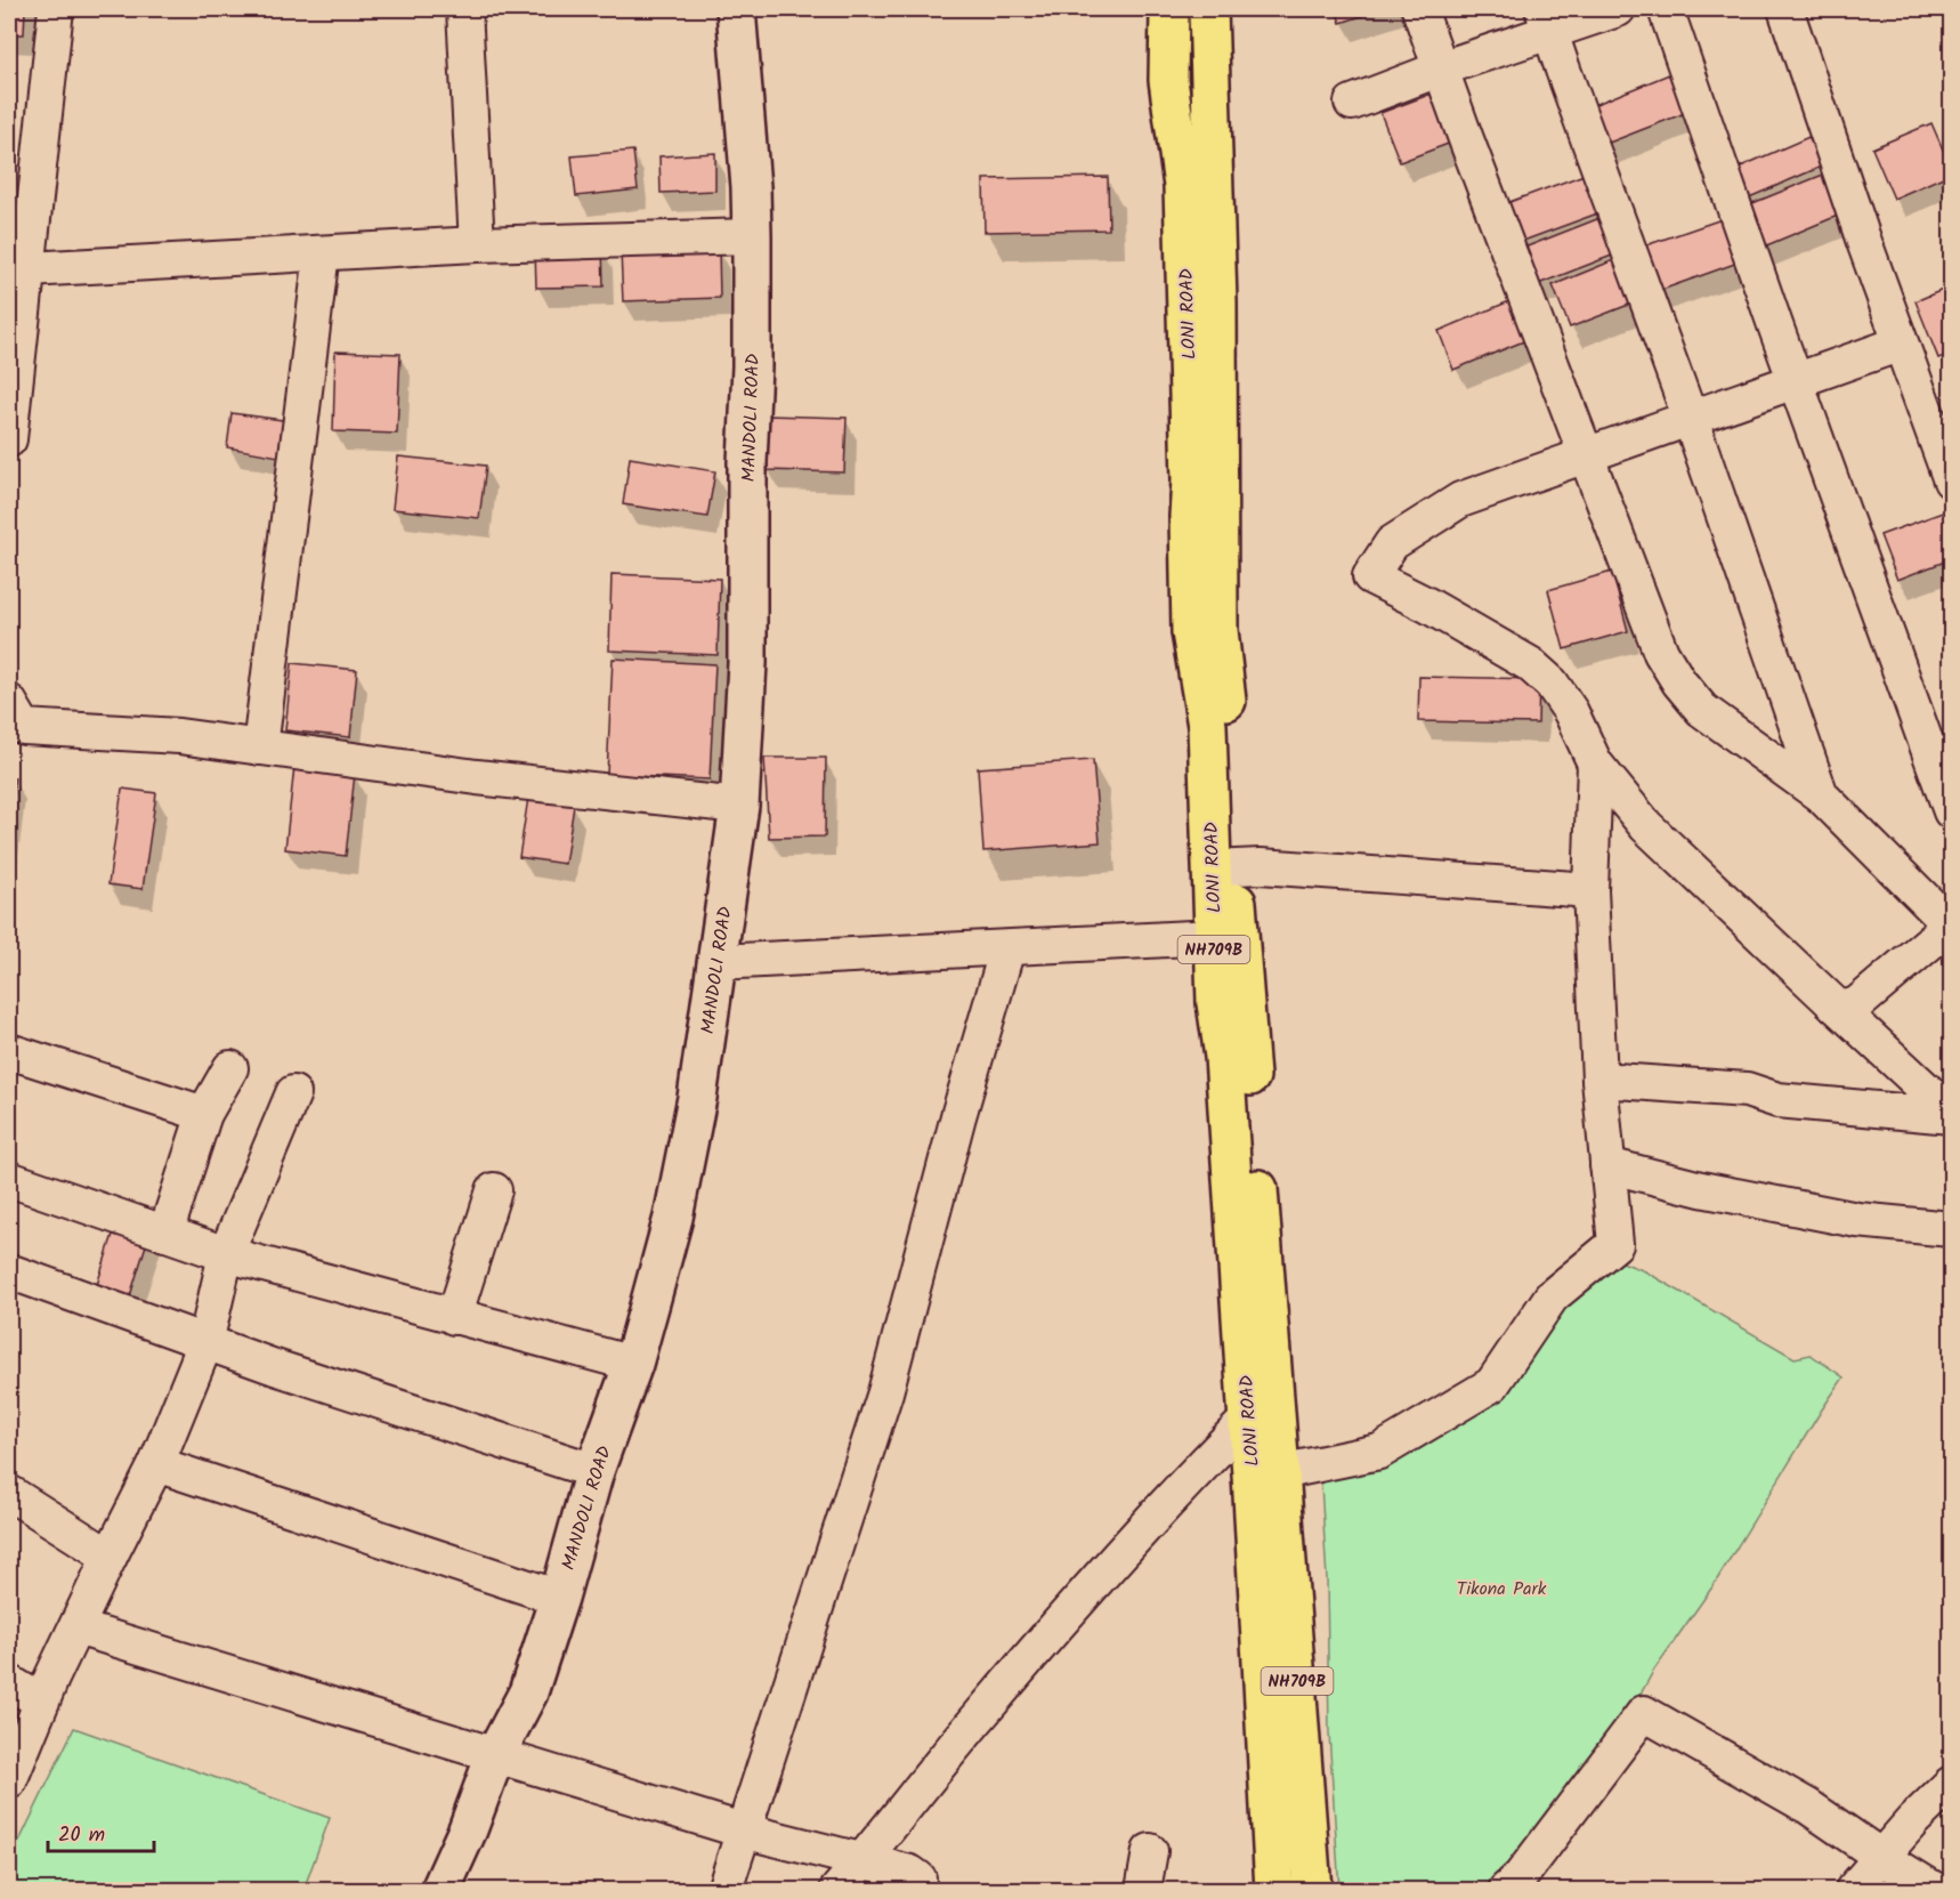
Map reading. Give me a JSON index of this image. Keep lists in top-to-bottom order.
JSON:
{
  "streets": {
    "highway": ["LONI ROAD", "NH709B"],
    "street": ["MANDOLI ROAD"]
  },
  "parks": ["Tikona Park"],
  "scale_bar": "20 m"
}
